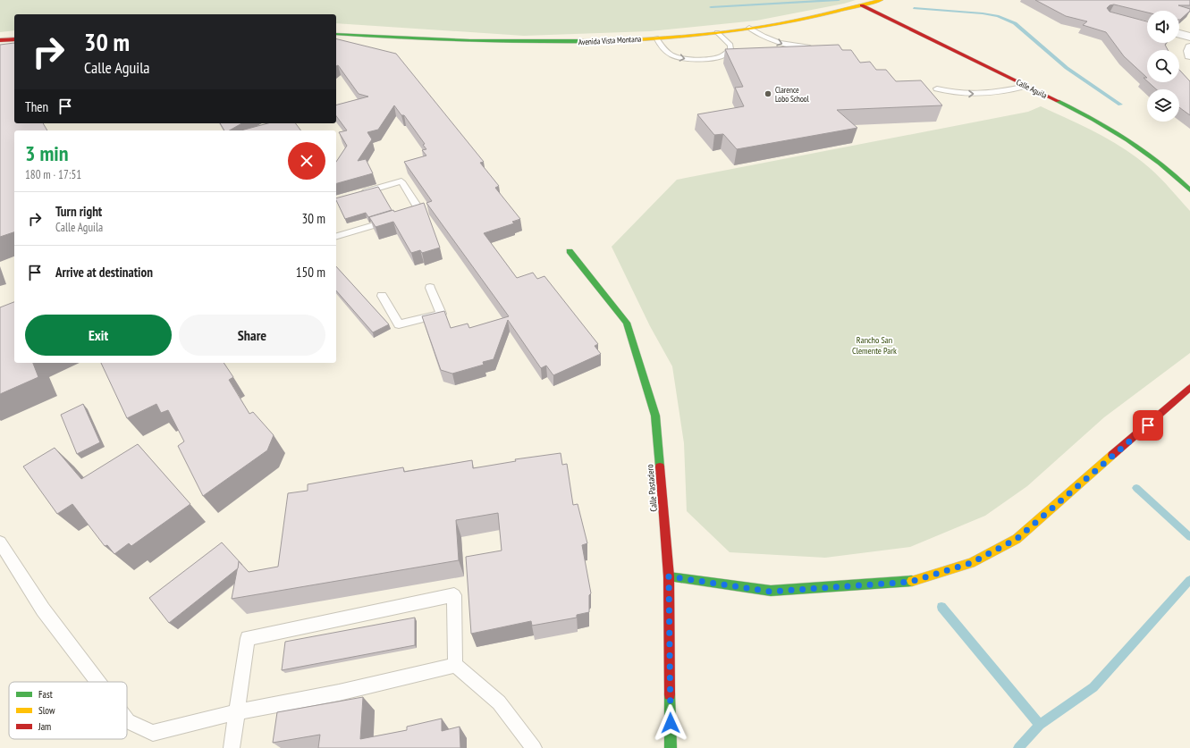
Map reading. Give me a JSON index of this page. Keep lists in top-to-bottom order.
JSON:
{
  "streets": {
    "street": ["Avenida Vista Montana", "Calle Aguila", "Calle Pastadero"]
  },
  "crossings": [
    ["Avenida Vista Montana", "Calle Aguila"]
  ],
  "parks": ["Rancho San Clemente Park"],
  "places": ["Clarence Lobo School"],
  "legend": ["Fast", "Slow", "Jam"],
  "page": {
    "turn": ["30 m", "Calle Aguila"],
    "then": "Then",
    "heading": ["3 min", "180 m · 17:51"],
    "list": [
      {
        "name": "Turn right",
        "note": "Calle Aguila",
        "value": "30 m"
      },
      {
        "name": "Arrive at destination",
        "value": "150 m"
      }
    ],
    "buttons": ["Exit", "Share"]
  }
}
